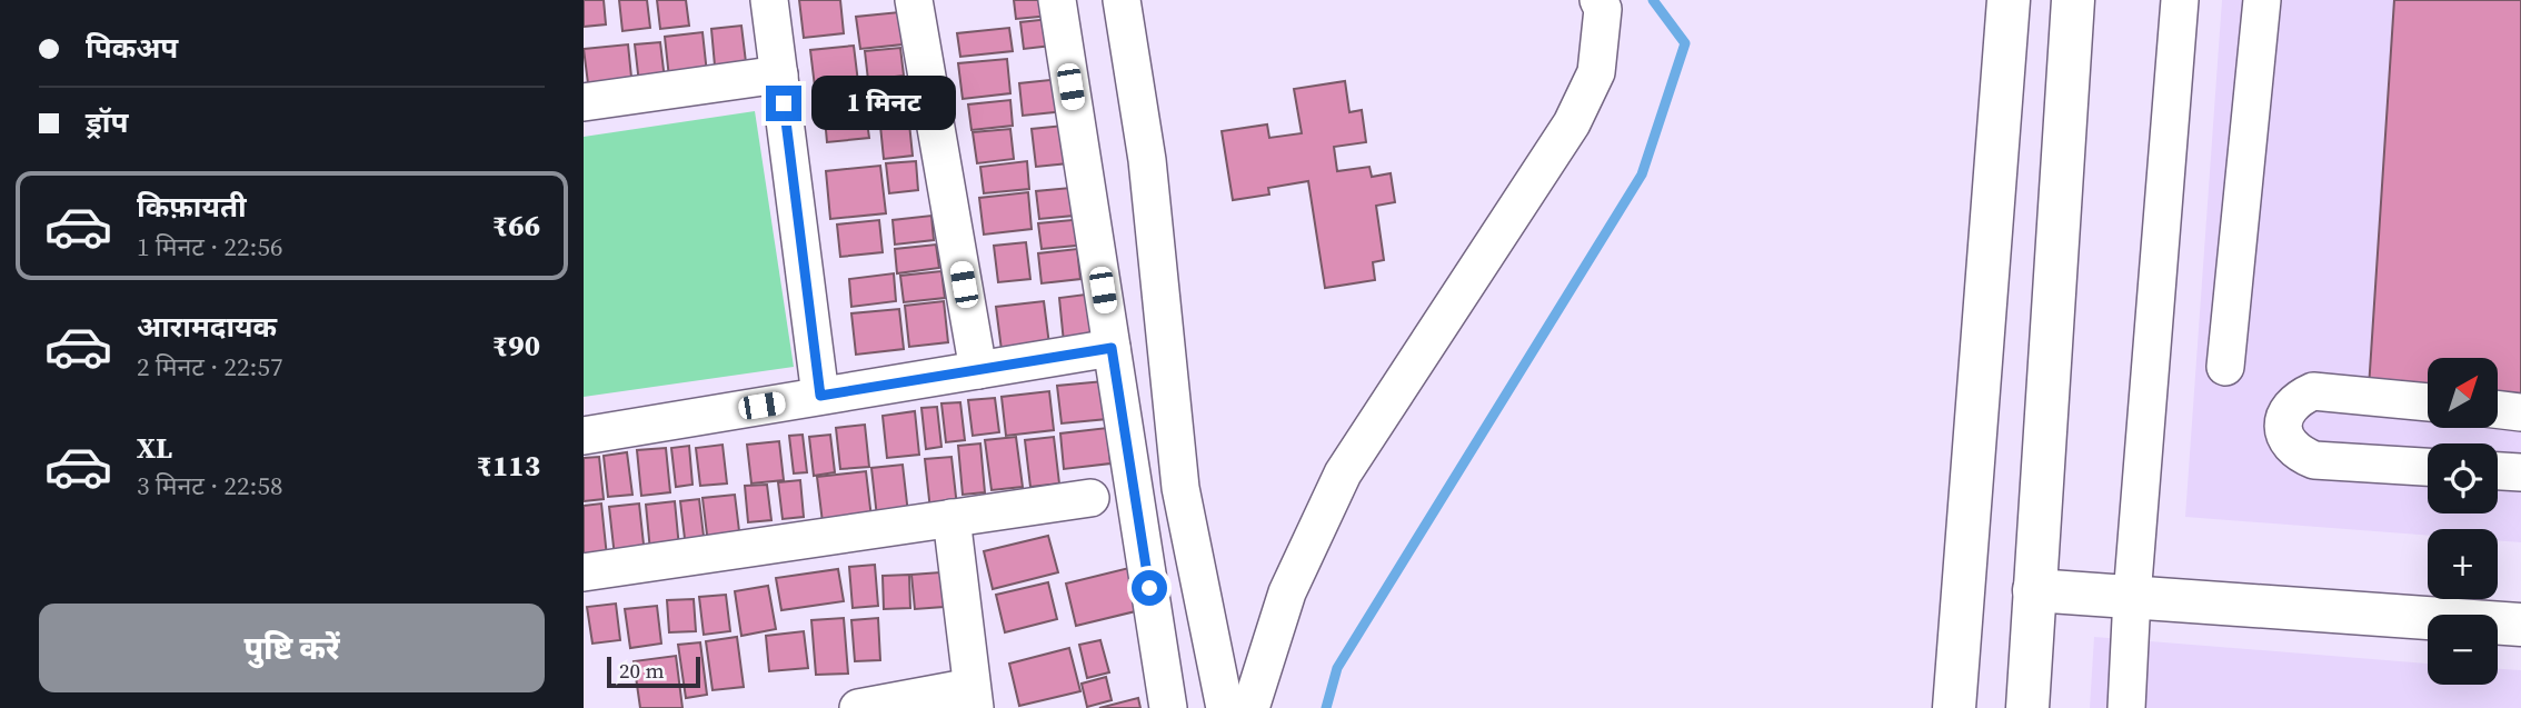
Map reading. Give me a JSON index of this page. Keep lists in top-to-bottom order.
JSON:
{
  "scale_bar": "20 m",
  "north": "top right",
  "page": {
    "banner": ["पिकअप", "ड्रॉप"],
    "bubble": "1 मिनट",
    "list": [
      {
        "name": "किफ़ायती",
        "note": "1 मिनट · 22:56",
        "value": "₹66"
      },
      {
        "name": "आरामदायक",
        "note": "2 मिनट · 22:57",
        "value": "₹90"
      },
      {
        "name": "XL",
        "note": "3 मिनट · 22:58",
        "value": "₹113"
      }
    ],
    "map_buttons": ["+", "−"],
    "buttons": "पुष्टि करें",
    "scale": "20 m"
  }
}
